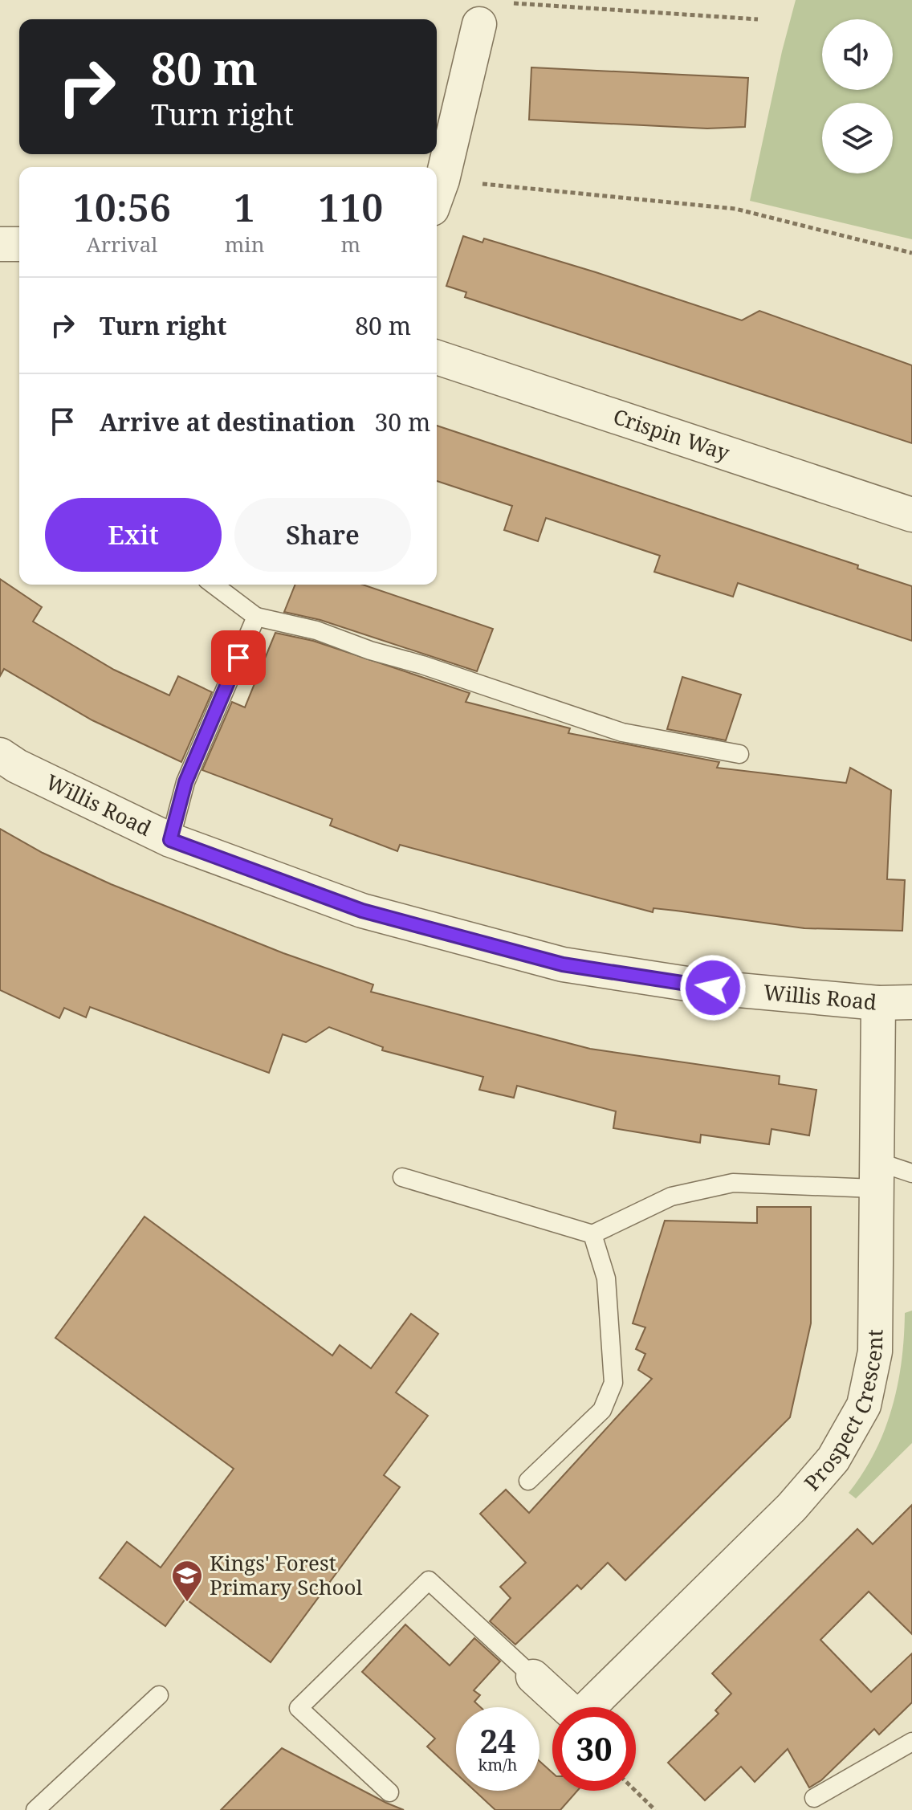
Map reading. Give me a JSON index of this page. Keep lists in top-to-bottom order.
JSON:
{
  "streets": {
    "street": ["Crispin Way", "Willis Road", "Prospect Crescent"]
  },
  "crossings": [
    ["Willis Road", "Prospect Crescent"]
  ],
  "places": {
    "school or university": ["Kings' Forest Primary School"]
  },
  "page": {
    "turn": ["80 m", "Turn right"],
    "eta": [
      "10:56",
      "Arrival",
      "1",
      "min",
      "110",
      "m"
    ],
    "list": [
      {
        "name": "Turn right",
        "value": "80 m"
      },
      {
        "name": "Arrive at destination",
        "value": "30 m"
      }
    ],
    "buttons": ["Exit", "Share"],
    "speed": "24 km/h",
    "limit": "30"
  }
}
